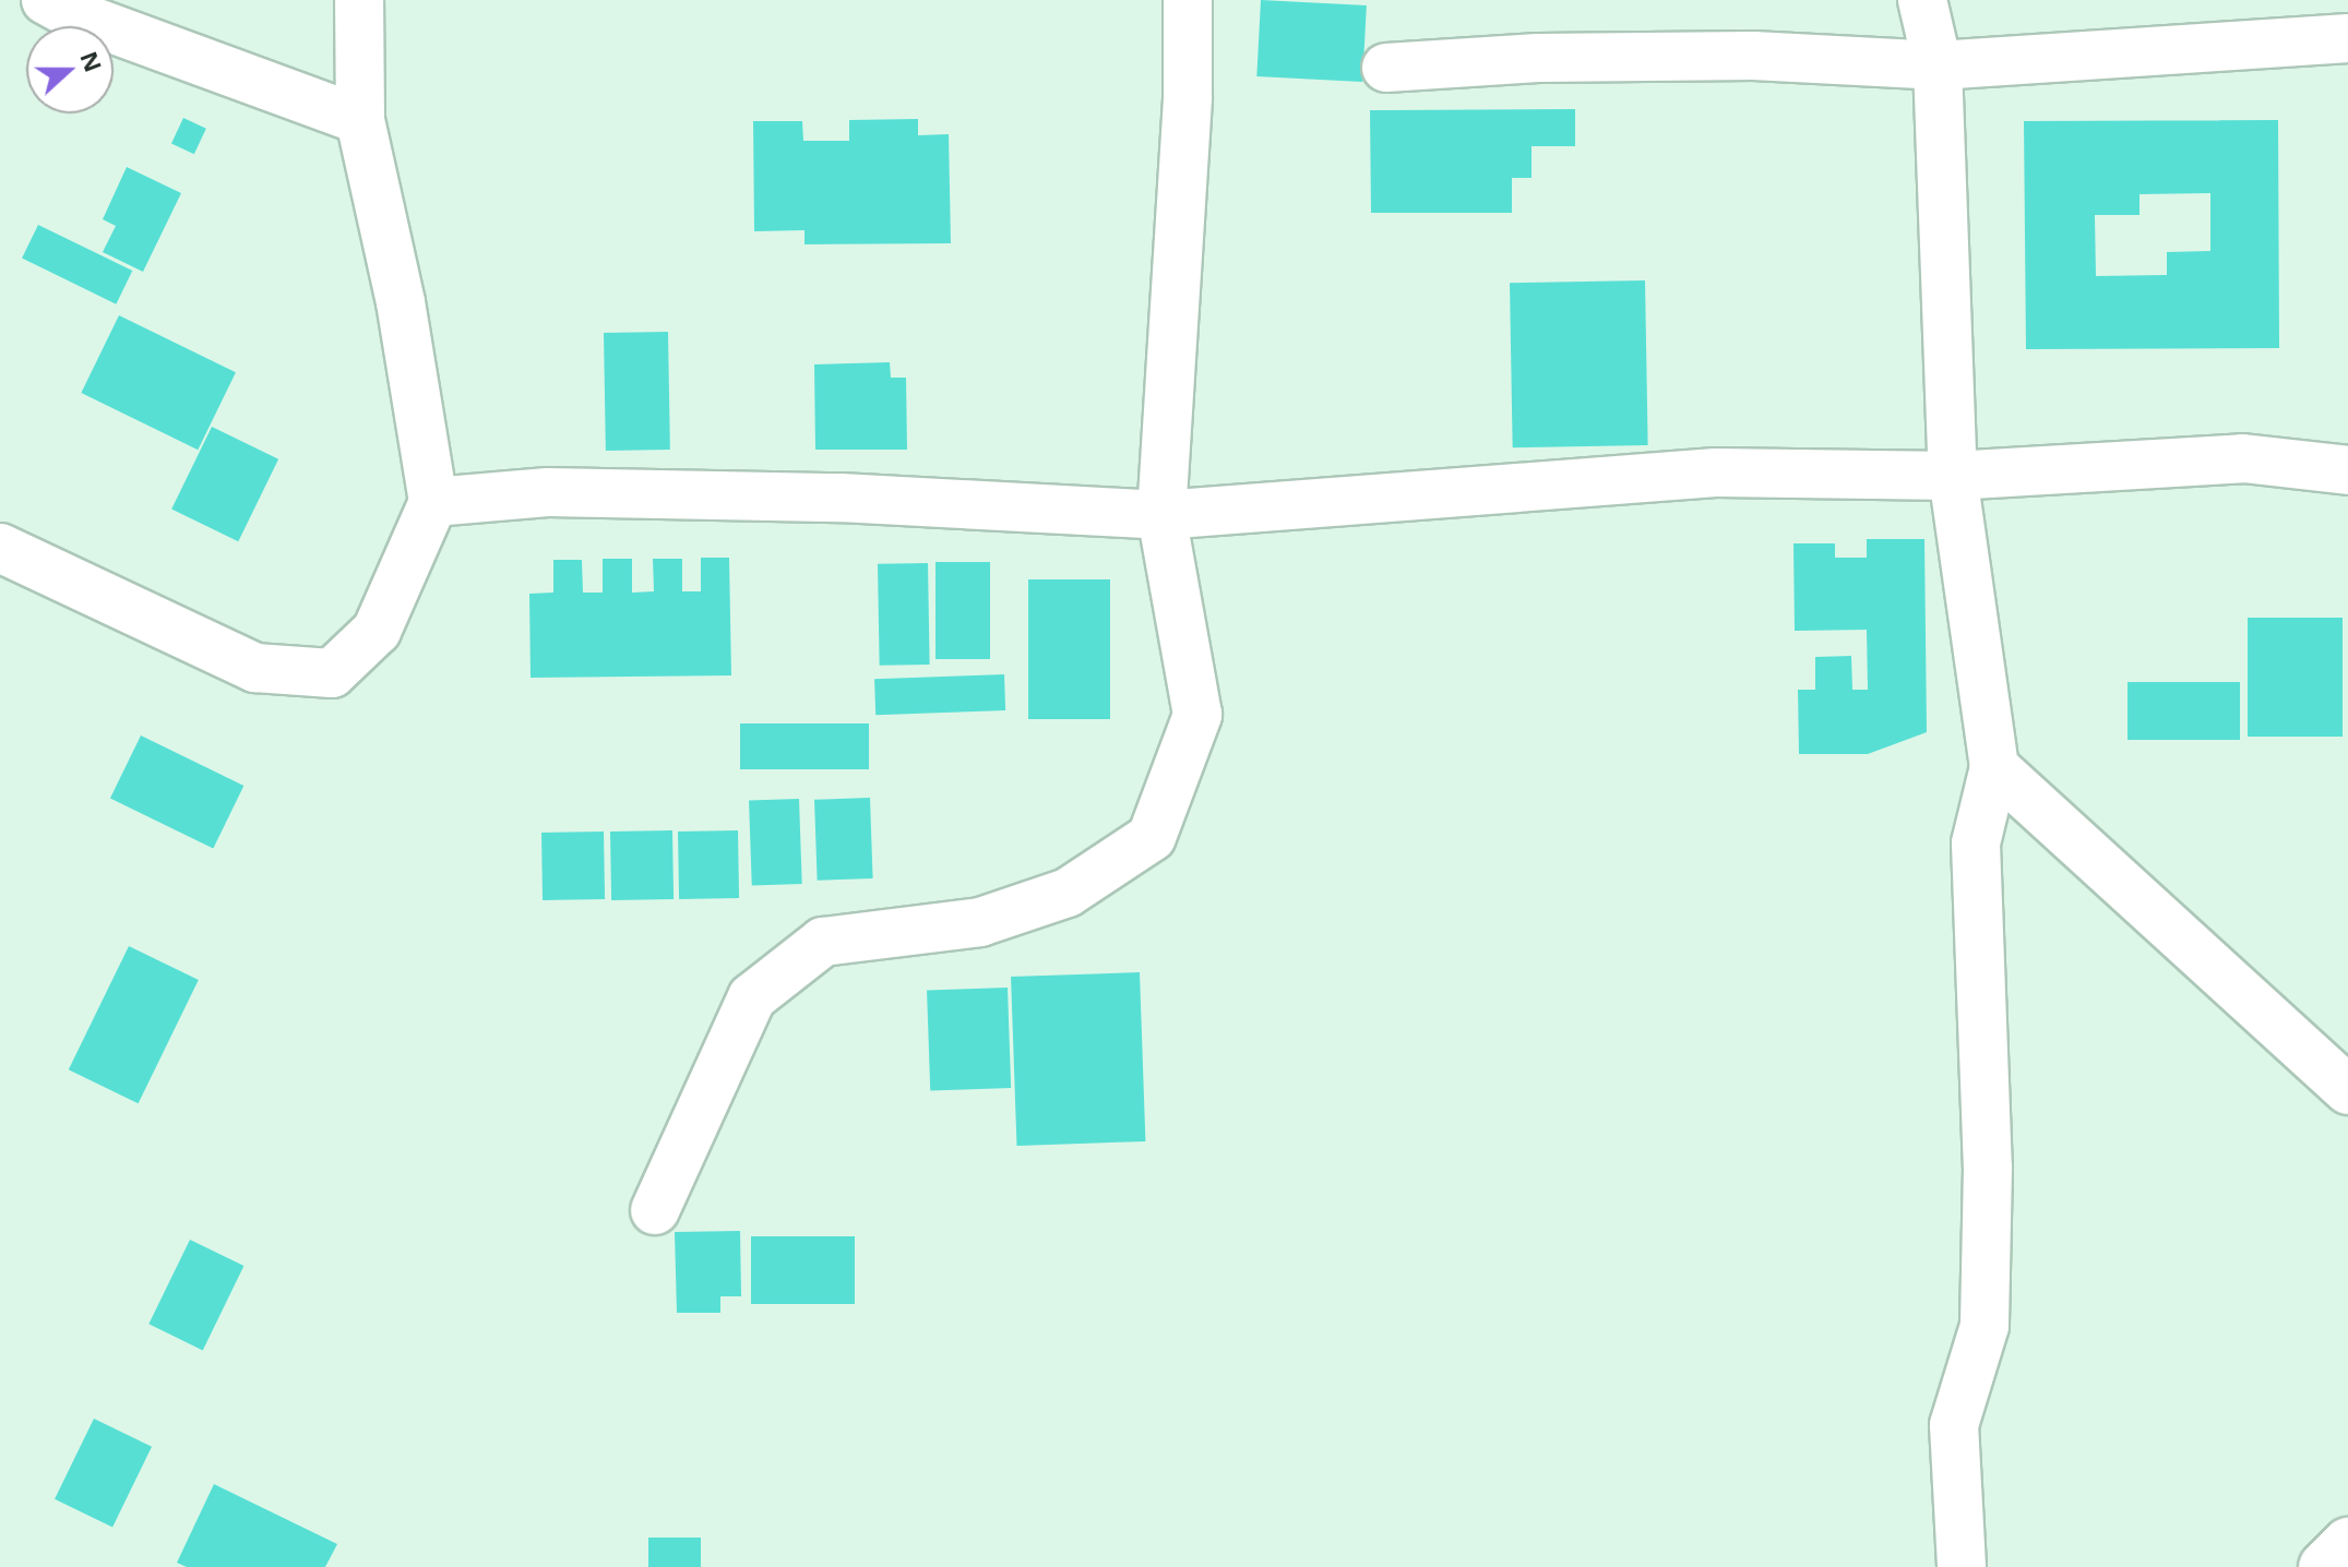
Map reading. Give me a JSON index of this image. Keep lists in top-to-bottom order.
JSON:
{
  "north": "right"
}
